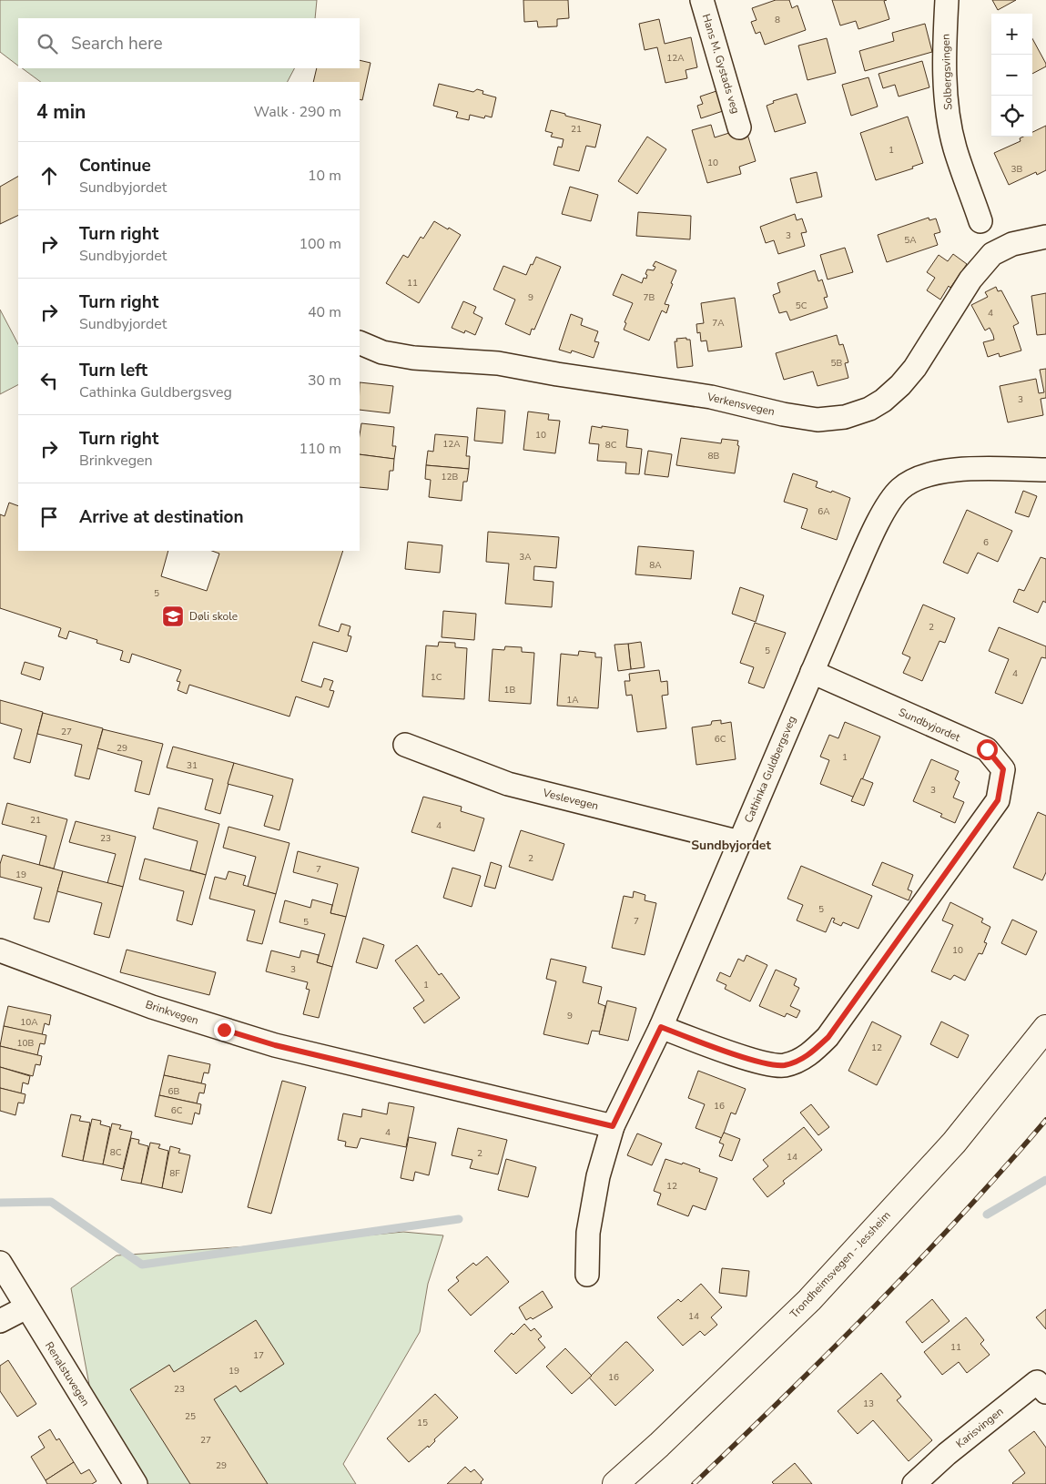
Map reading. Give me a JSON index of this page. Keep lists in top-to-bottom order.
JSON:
{
  "streets": {
    "main road": ["Trondheimsvegen - Jessheim"],
    "street": [
      "Hans M. Gystads veg",
      "Solbergsvingen",
      "Verkensvegen",
      "Sundbyjordet",
      "Cathinka Guldbergsveg",
      "Veslevegen",
      "Brinkvegen",
      "Renalstuvegen",
      "Karisvingen"
    ]
  },
  "crossings": [
    ["Sundbyjordet", "Cathinka Guldbergsveg"],
    ["Cathinka Guldbergsveg", "Veslevegen"],
    ["Cathinka Guldbergsveg", "Brinkvegen"]
  ],
  "districts": ["Sundbyjordet"],
  "places": {
    "school or university": ["Døli skole"]
  },
  "house_numbers": [
    "8",
    "12A",
    "21",
    "1",
    "10",
    "3B",
    "3",
    "5A",
    "11",
    "9",
    "7B",
    "5C",
    "4",
    "7A",
    "5B",
    "3",
    "10",
    "12A",
    "8C",
    "8B",
    "12B",
    "6A",
    "6",
    "3A",
    "8A",
    "5",
    "2",
    "5",
    "4",
    "1C",
    "1B",
    "1A",
    "27",
    "6C",
    "29",
    "1",
    "31",
    "3",
    "21",
    "4",
    "23",
    "2",
    "7",
    "19",
    "5",
    "7",
    "5",
    "10",
    "3",
    "1",
    "9",
    "10A",
    "10B",
    "12",
    "6B",
    "16",
    "6C",
    "4",
    "8C",
    "2",
    "14",
    "8F",
    "12",
    "14",
    "11",
    "17",
    "19",
    "16",
    "23",
    "13",
    "25",
    "15",
    "27",
    "29"
  ],
  "page": {
    "map_buttons": ["+", "−"],
    "search": "Search here",
    "heading": ["4 min", "Walk · 290 m"],
    "list": [
      ["Continue", "Sundbyjordet", "10 m"],
      ["Turn right", "Sundbyjordet", "100 m"],
      ["Turn right", "Sundbyjordet", "40 m"],
      ["Turn left", "Cathinka Guldbergsveg", "30 m"],
      ["Turn right", "Brinkvegen", "110 m"],
      "Arrive at destination"
    ]
  }
}
